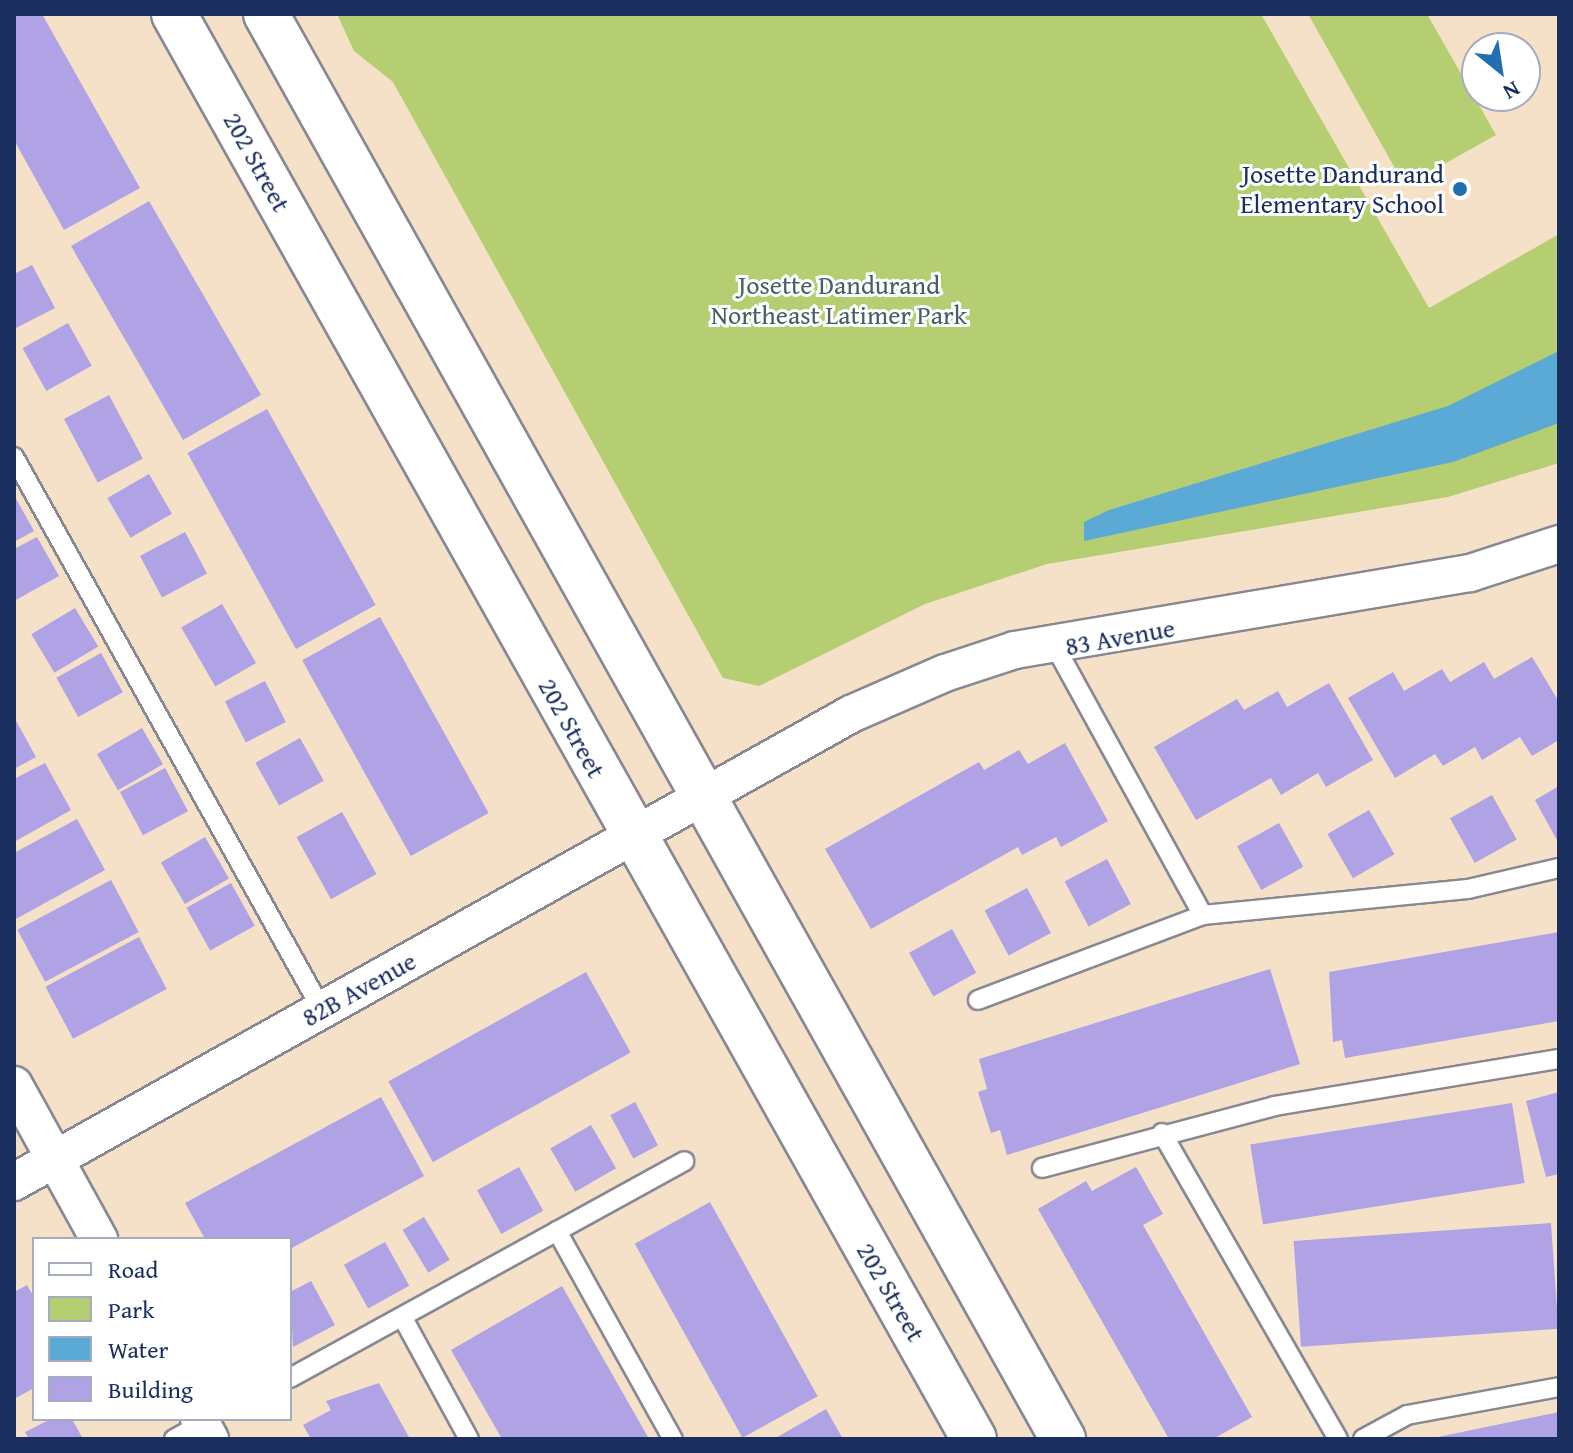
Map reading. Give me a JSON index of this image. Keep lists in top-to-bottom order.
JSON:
{
  "streets": {
    "main road": ["202 Street"],
    "street": ["83 Avenue", "82B Avenue"]
  },
  "crossings": [
    ["202 Street", "82B Avenue"],
    ["83 Avenue", "82B Avenue"]
  ],
  "parks": ["Josette Dandurand Northeast Latimer Park"],
  "places": ["Josette Dandurand Elementary School"],
  "legend": [
    "Road",
    "Park",
    "Water",
    "Building"
  ],
  "north": "bottom right"
}
